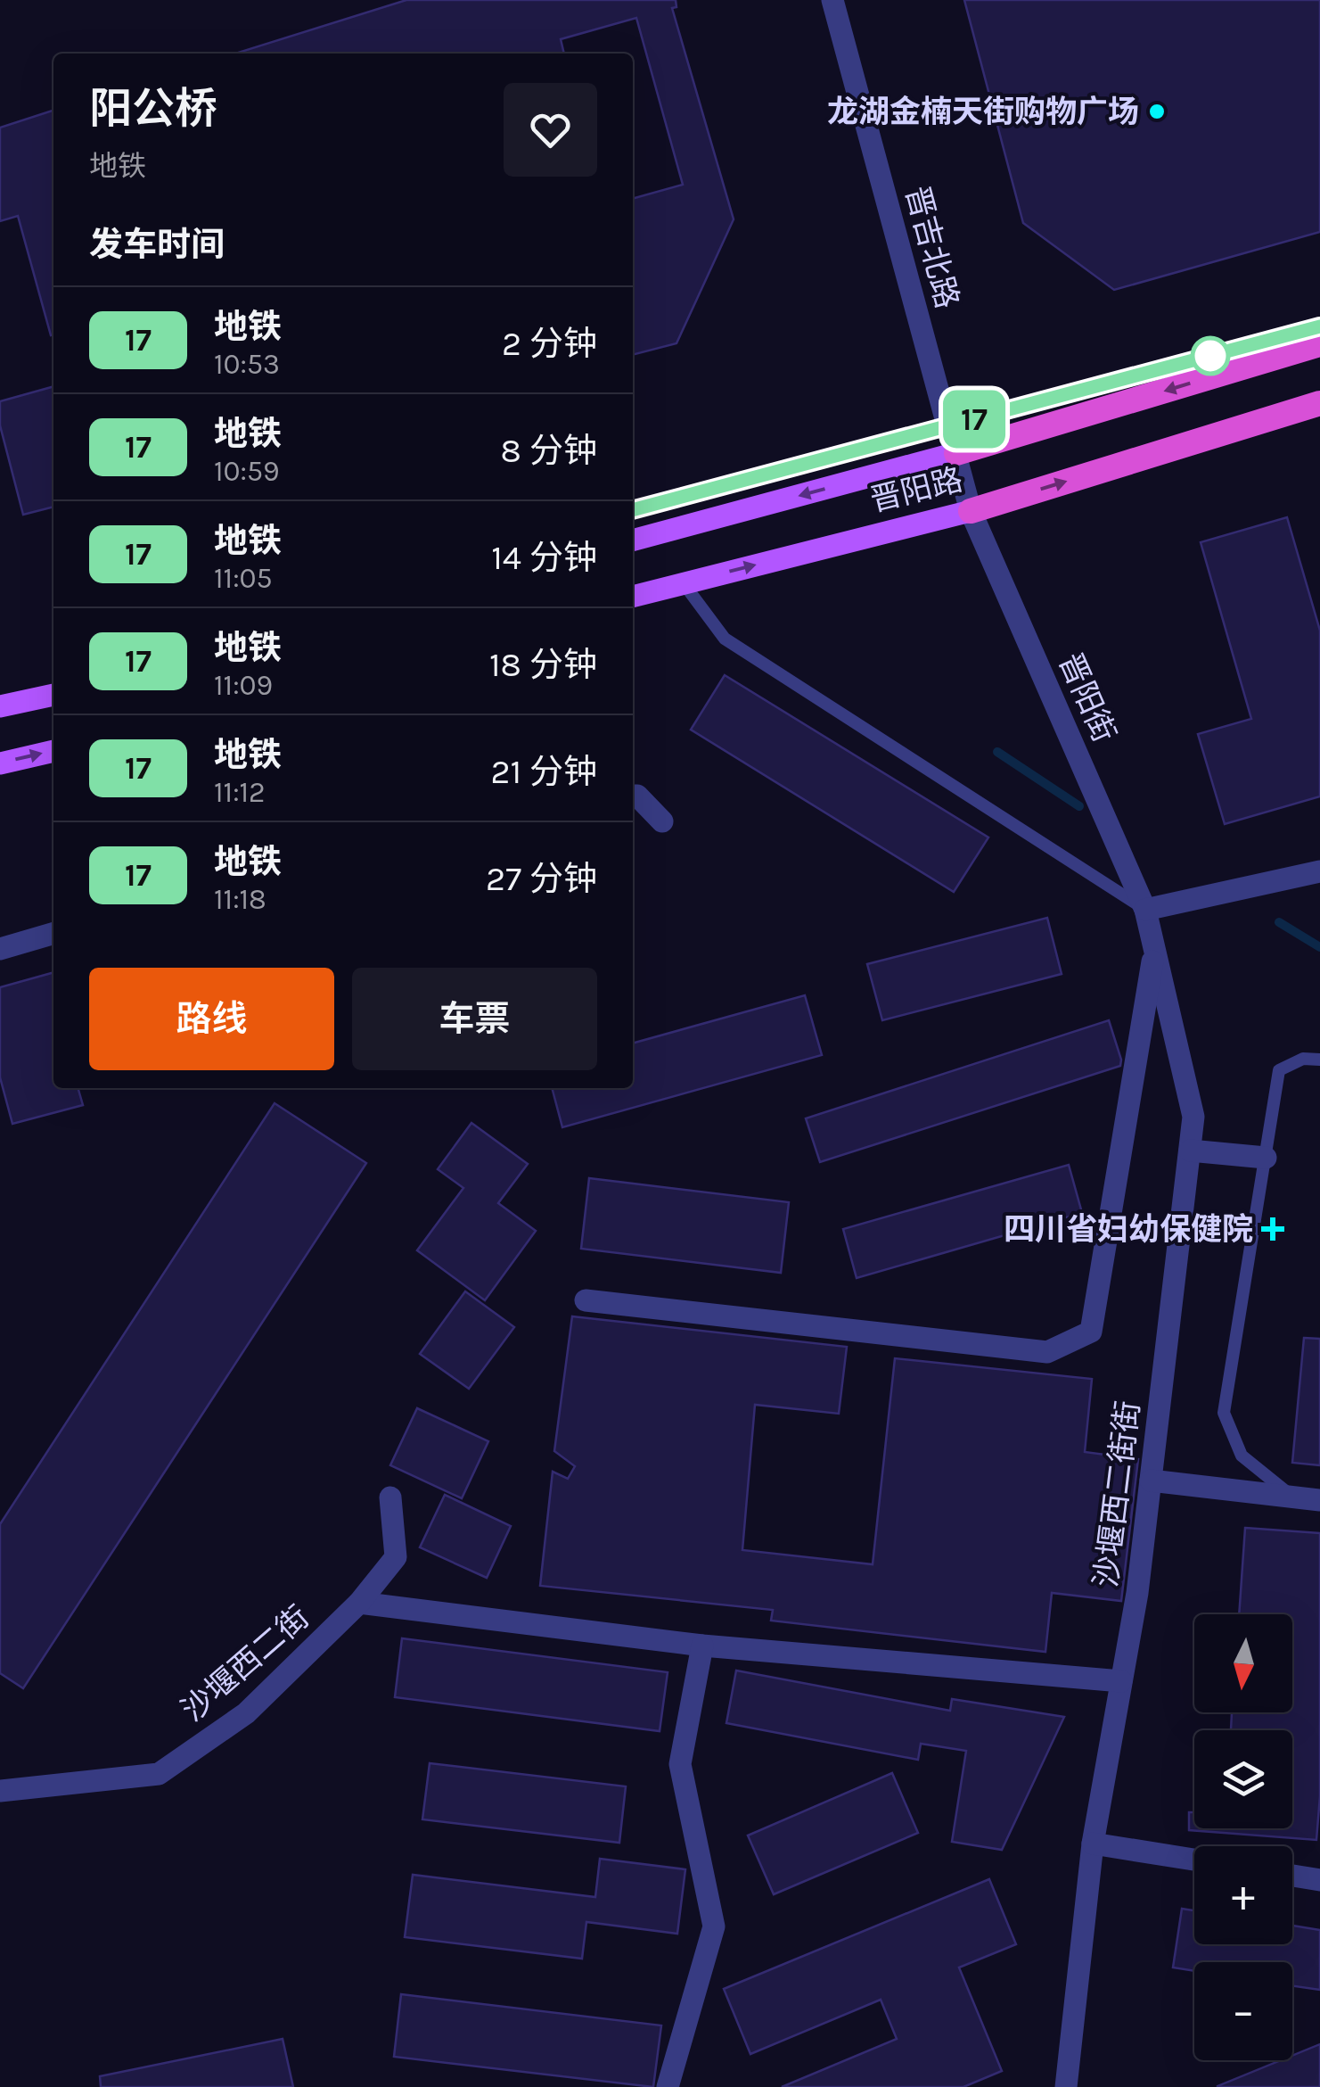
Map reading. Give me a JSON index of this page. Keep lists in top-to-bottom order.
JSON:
{
  "streets": {
    "highway": ["晋阳路"],
    "street": [
      "晋吉北路",
      "晋阳街",
      "沙堰西二街街",
      "沙堰西二街"
    ]
  },
  "crossings": [
    ["晋吉北路", "晋阳路"],
    ["晋吉北路", "晋阳街"],
    ["晋阳路", "晋阳街"],
    ["晋阳街", "沙堰西二街街"]
  ],
  "places": {
    "other": ["龙湖金楠天街购物广场"],
    "health": ["四川省妇幼保健院"]
  },
  "lines": ["metro line 17"],
  "north": "bottom",
  "page": {
    "on_map": "17",
    "heading": [
      ["阳公桥", "地铁"],
      "发车时间"
    ],
    "list": [
      {
        "mark": "17",
        "name": "地铁",
        "note": "10:53",
        "value": "2 分钟"
      },
      {
        "mark": "17",
        "name": "地铁",
        "note": "10:59",
        "value": "8 分钟"
      },
      {
        "mark": "17",
        "name": "地铁",
        "note": "11:05",
        "value": "14 分钟"
      },
      {
        "mark": "17",
        "name": "地铁",
        "note": "11:09",
        "value": "18 分钟"
      },
      {
        "mark": "17",
        "name": "地铁",
        "note": "11:12",
        "value": "21 分钟"
      },
      {
        "mark": "17",
        "name": "地铁",
        "note": "11:18",
        "value": "27 分钟"
      }
    ],
    "buttons": ["路线", "车票"],
    "map_buttons": ["+", "−"]
  }
}
